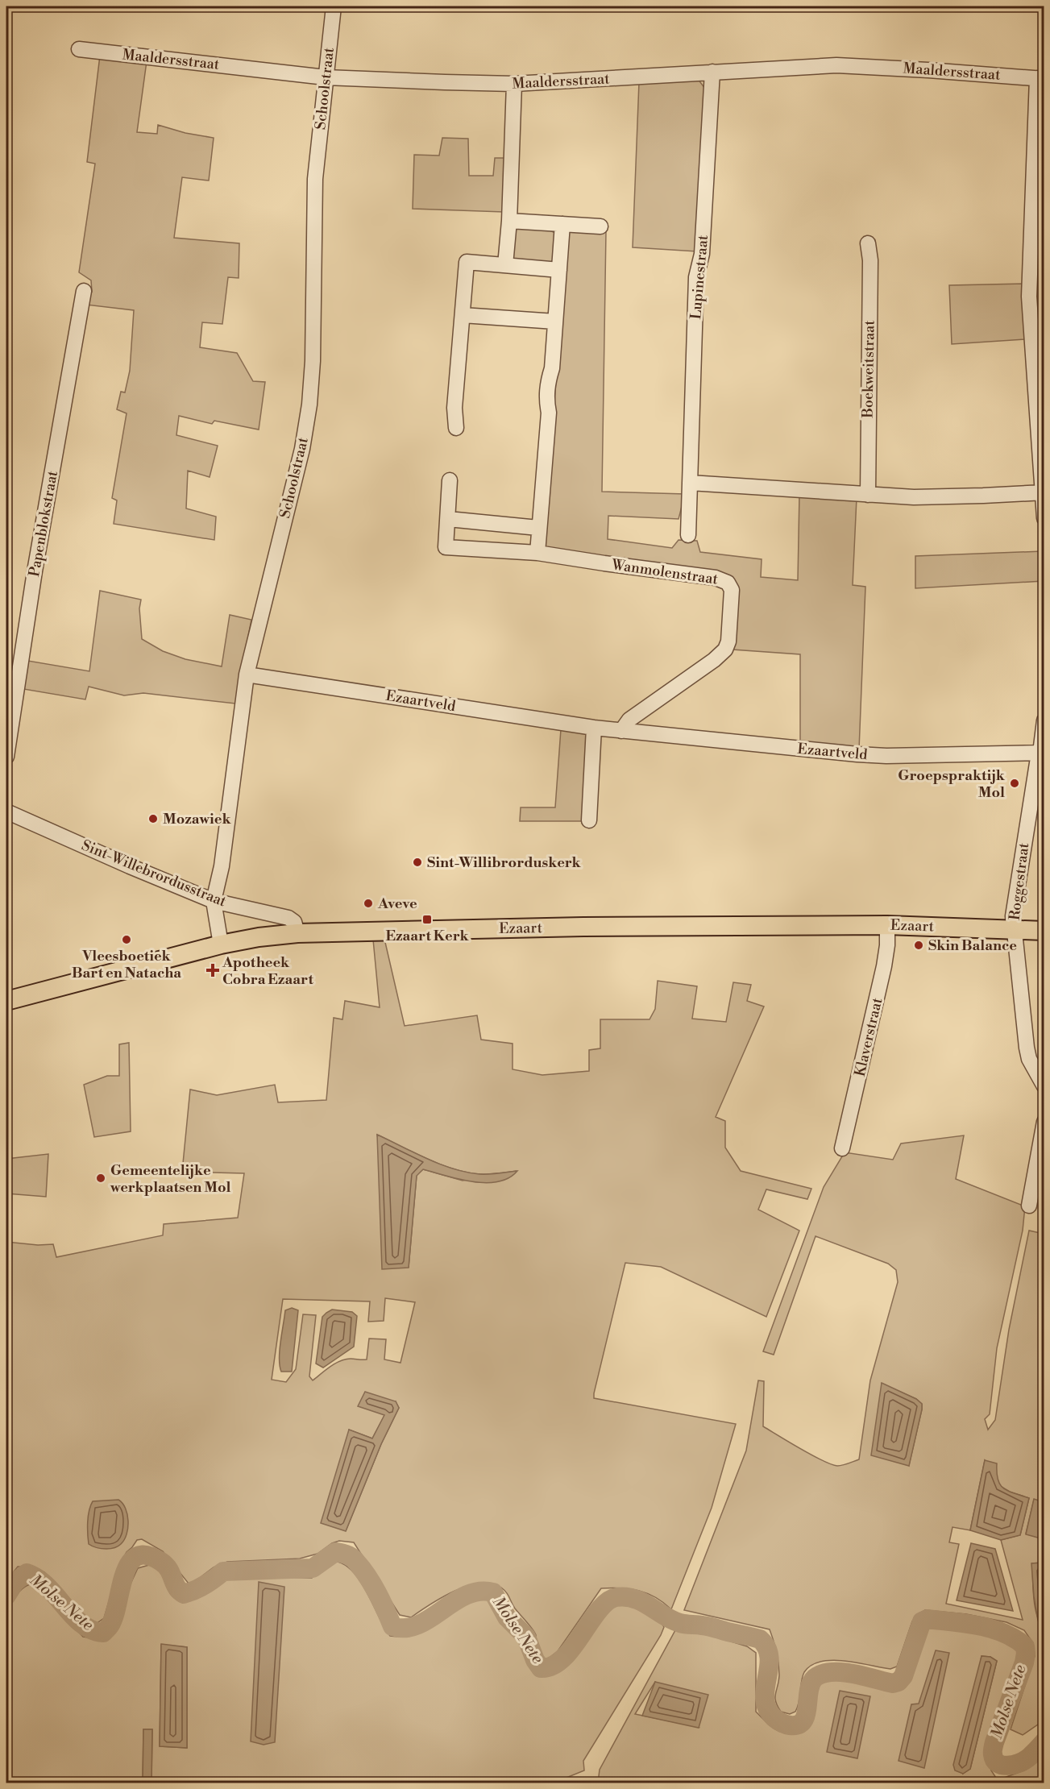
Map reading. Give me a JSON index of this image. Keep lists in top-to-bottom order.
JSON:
{
  "streets": {
    "main road": ["Ezaart"],
    "street": [
      "Maaldersstraat",
      "Schoolstraat",
      "Lupinestraat",
      "Boekweitstraat",
      "Papenblokstraat",
      "Wanmolenstraat",
      "Ezaartveld",
      "Sint-Willebrordusstraat",
      "Roggestraat",
      "Klaverstraat"
    ]
  },
  "crossings": [
    ["Maaldersstraat", "Schoolstraat"],
    ["Maaldersstraat", "Lupinestraat"],
    ["Schoolstraat", "Ezaartveld"],
    ["Schoolstraat", "Sint-Willebrordusstraat"],
    ["Schoolstraat", "Ezaart"],
    ["Wanmolenstraat", "Ezaartveld"],
    ["Ezaartveld", "Roggestraat"],
    ["Sint-Willebrordusstraat", "Ezaart"],
    ["Roggestraat", "Ezaart"],
    ["Ezaart", "Klaverstraat"]
  ],
  "water": ["Molse Nete"],
  "places": {
    "other": [
      "Groepspraktijk Mol",
      "Mozawiek",
      "Sint-Willibrorduskerk",
      "Aveve",
      "Vleesboetiek Bart en Natacha",
      "Skin Balance",
      "Gemeentelijke werkplaatsen Mol"
    ],
    "transit": ["Ezaart Kerk"],
    "health": ["Apotheek Cobra Ezaart"]
  }
}
